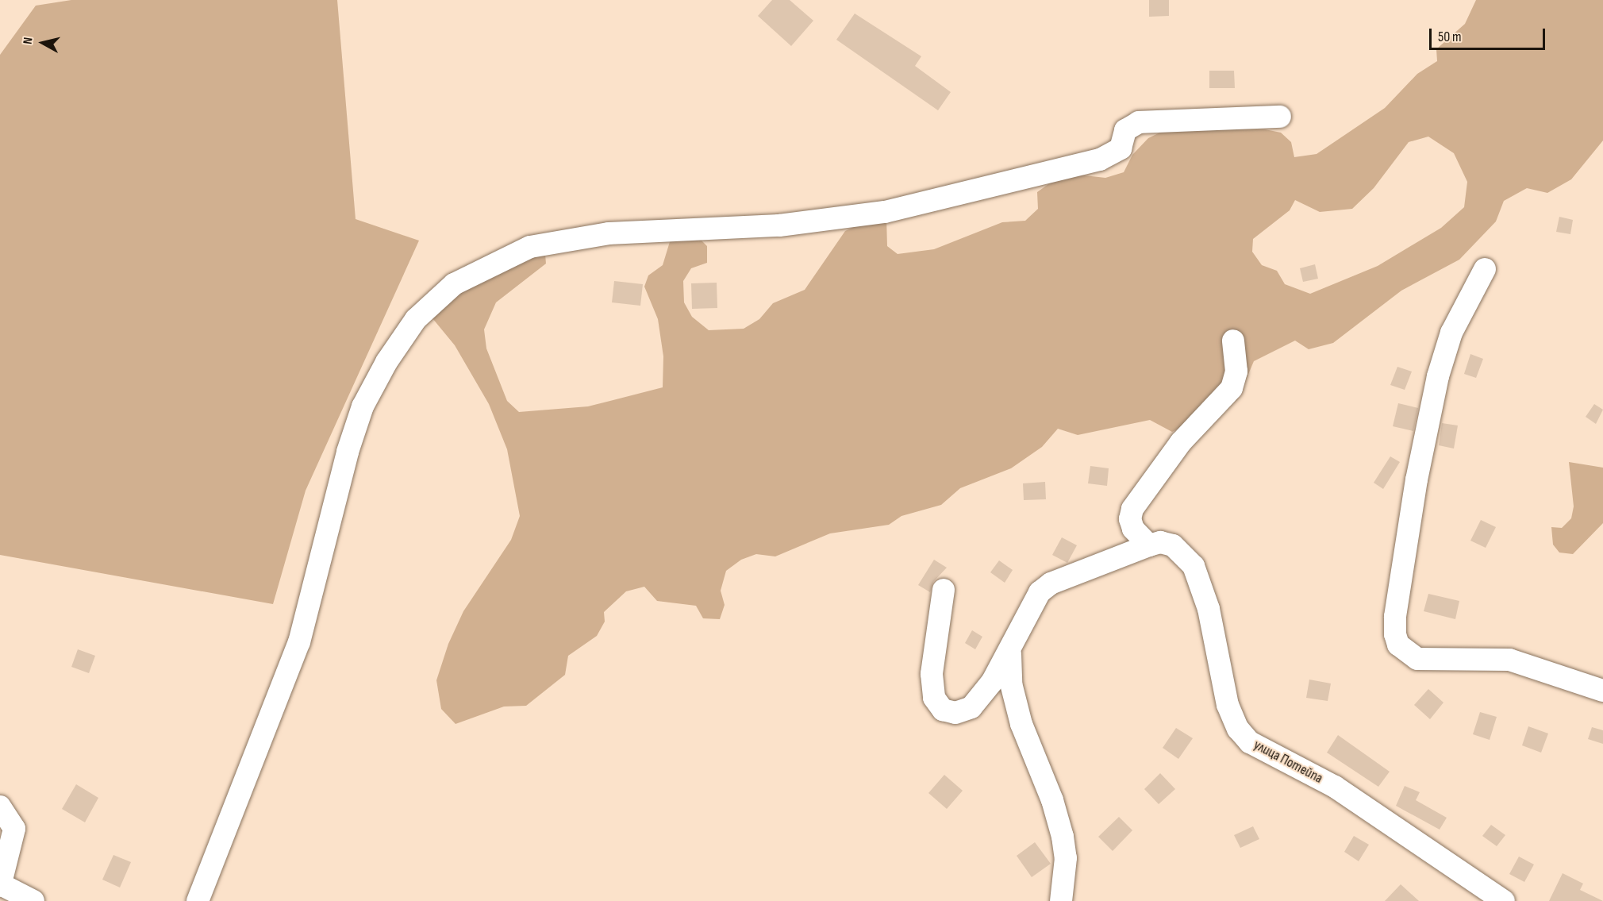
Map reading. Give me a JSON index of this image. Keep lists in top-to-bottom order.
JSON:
{
  "streets": {
    "street": ["улица Потейпа"]
  },
  "scale_bar": "50 m",
  "north": "left"
}
